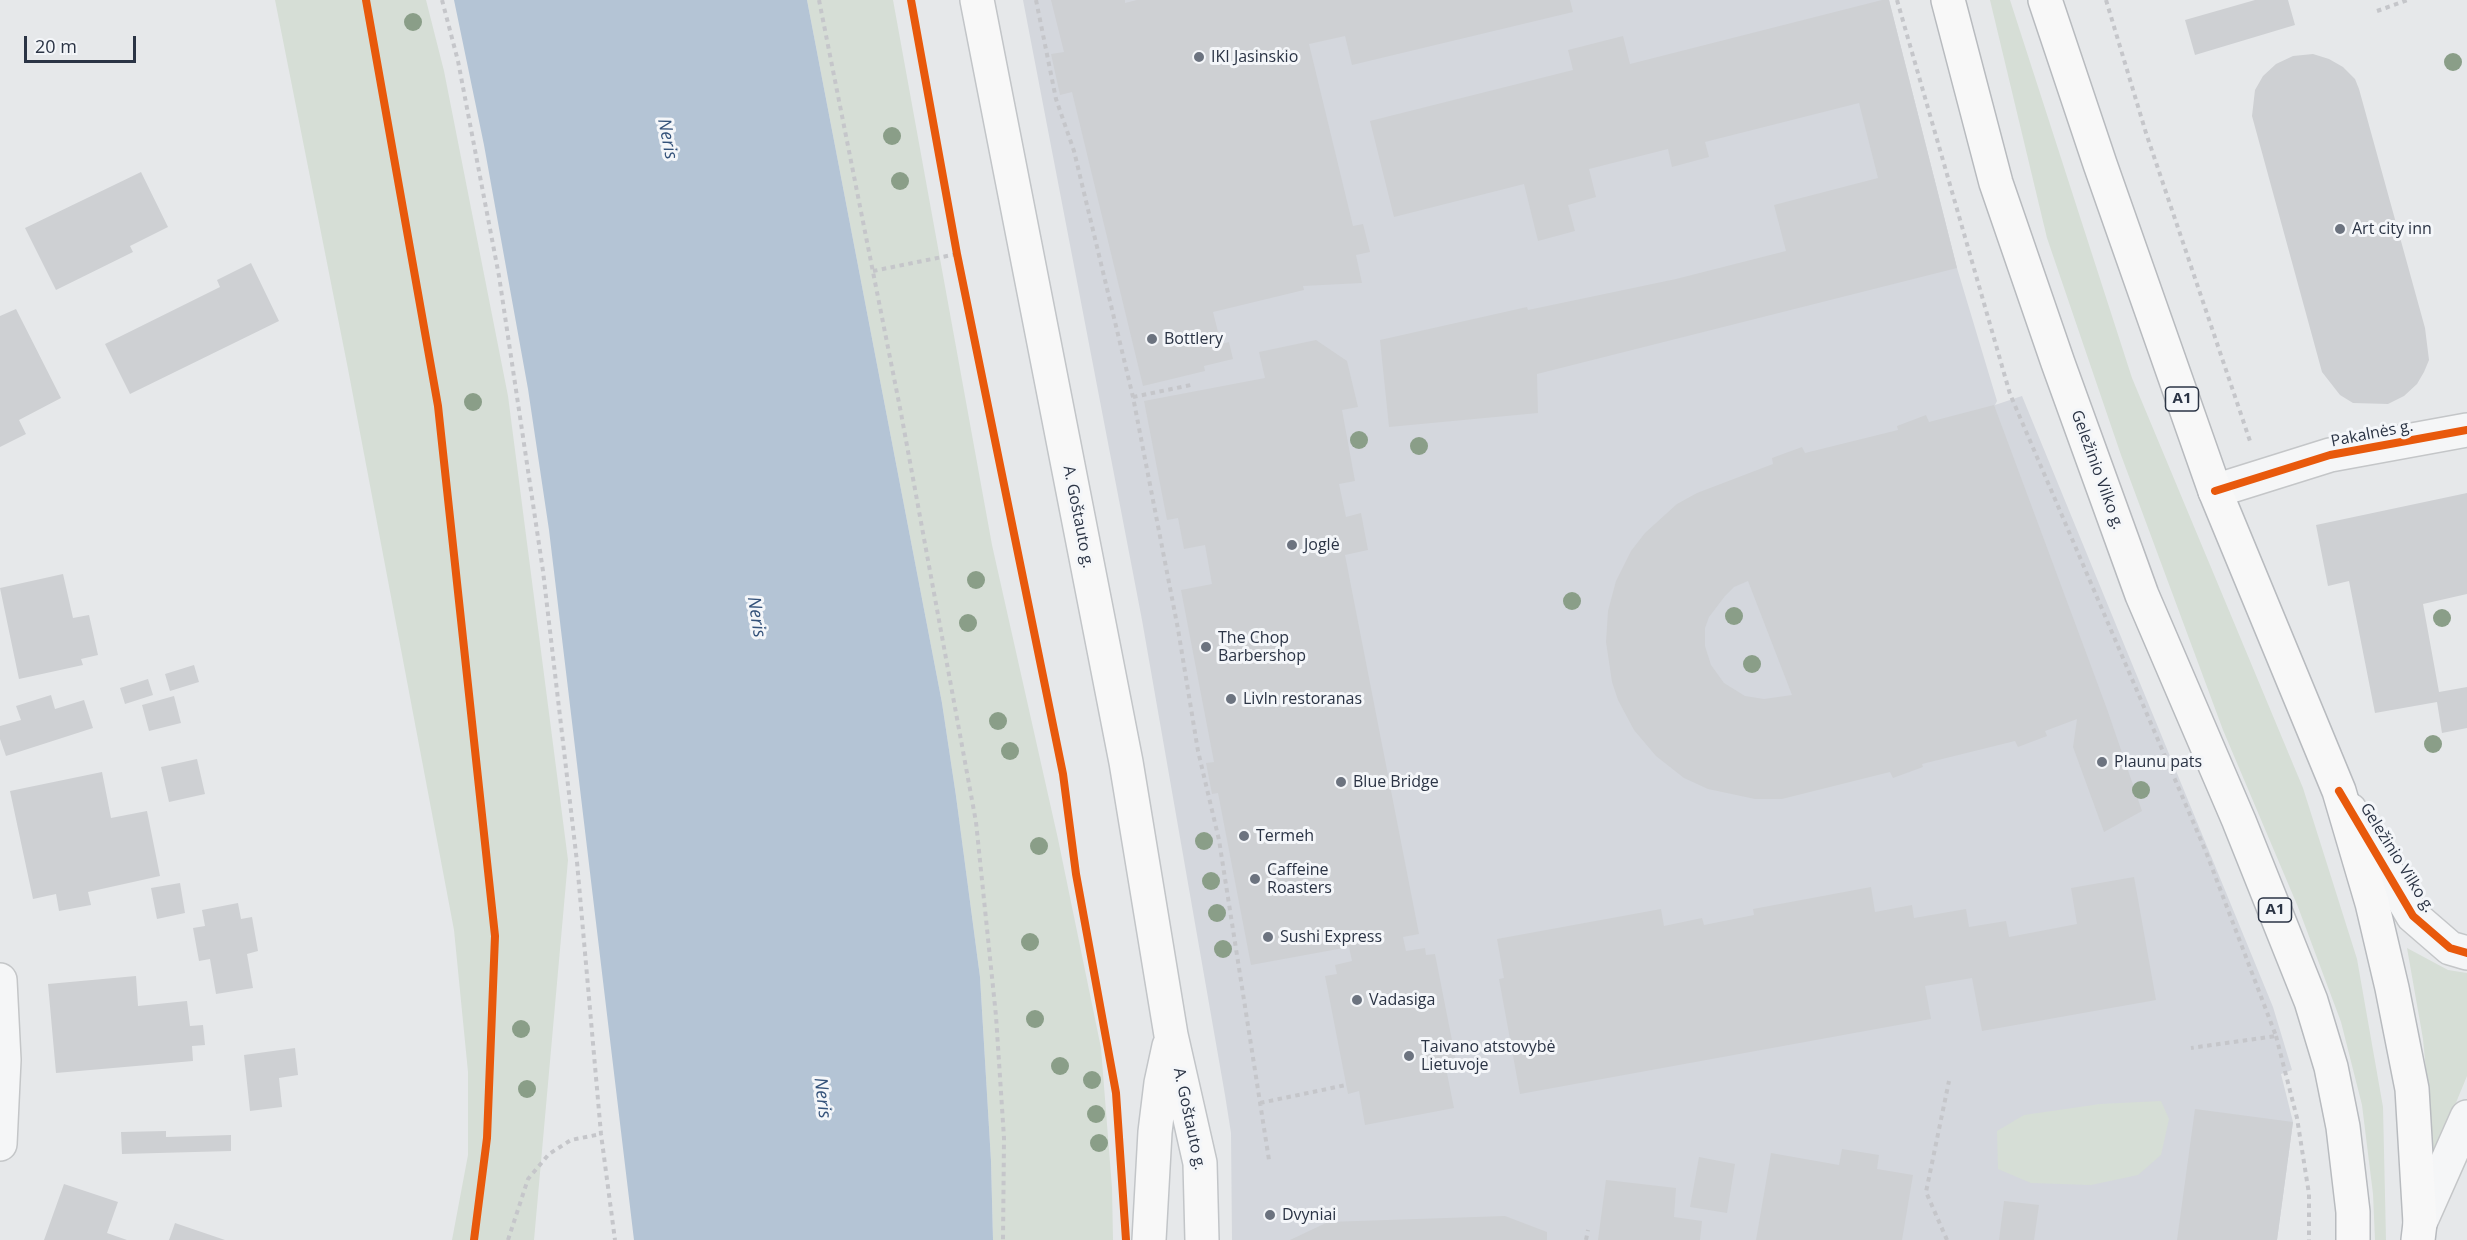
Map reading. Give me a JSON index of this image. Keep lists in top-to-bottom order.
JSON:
{
  "streets": {
    "main road": ["A1", "Geležinio Vilko g.", "A. Goštauto g."],
    "street": ["Pakalnės g."]
  },
  "crossings": [
    ["Pakalnės g.", "Geležinio Vilko g."]
  ],
  "water": ["Neris"],
  "places": [
    "IKI Jasinskio",
    "Art city inn",
    "Bottlery",
    "Joglė",
    "The Chop Barbershop",
    "LivIn restoranas",
    "Plaunu pats",
    "Blue Bridge",
    "Termeh",
    "Caffeine Roasters",
    "Sushi Express",
    "Vadasiga",
    "Taivano atstovybė Lietuvoje",
    "Dvyniai"
  ],
  "scale_bar": "20 m"
}
